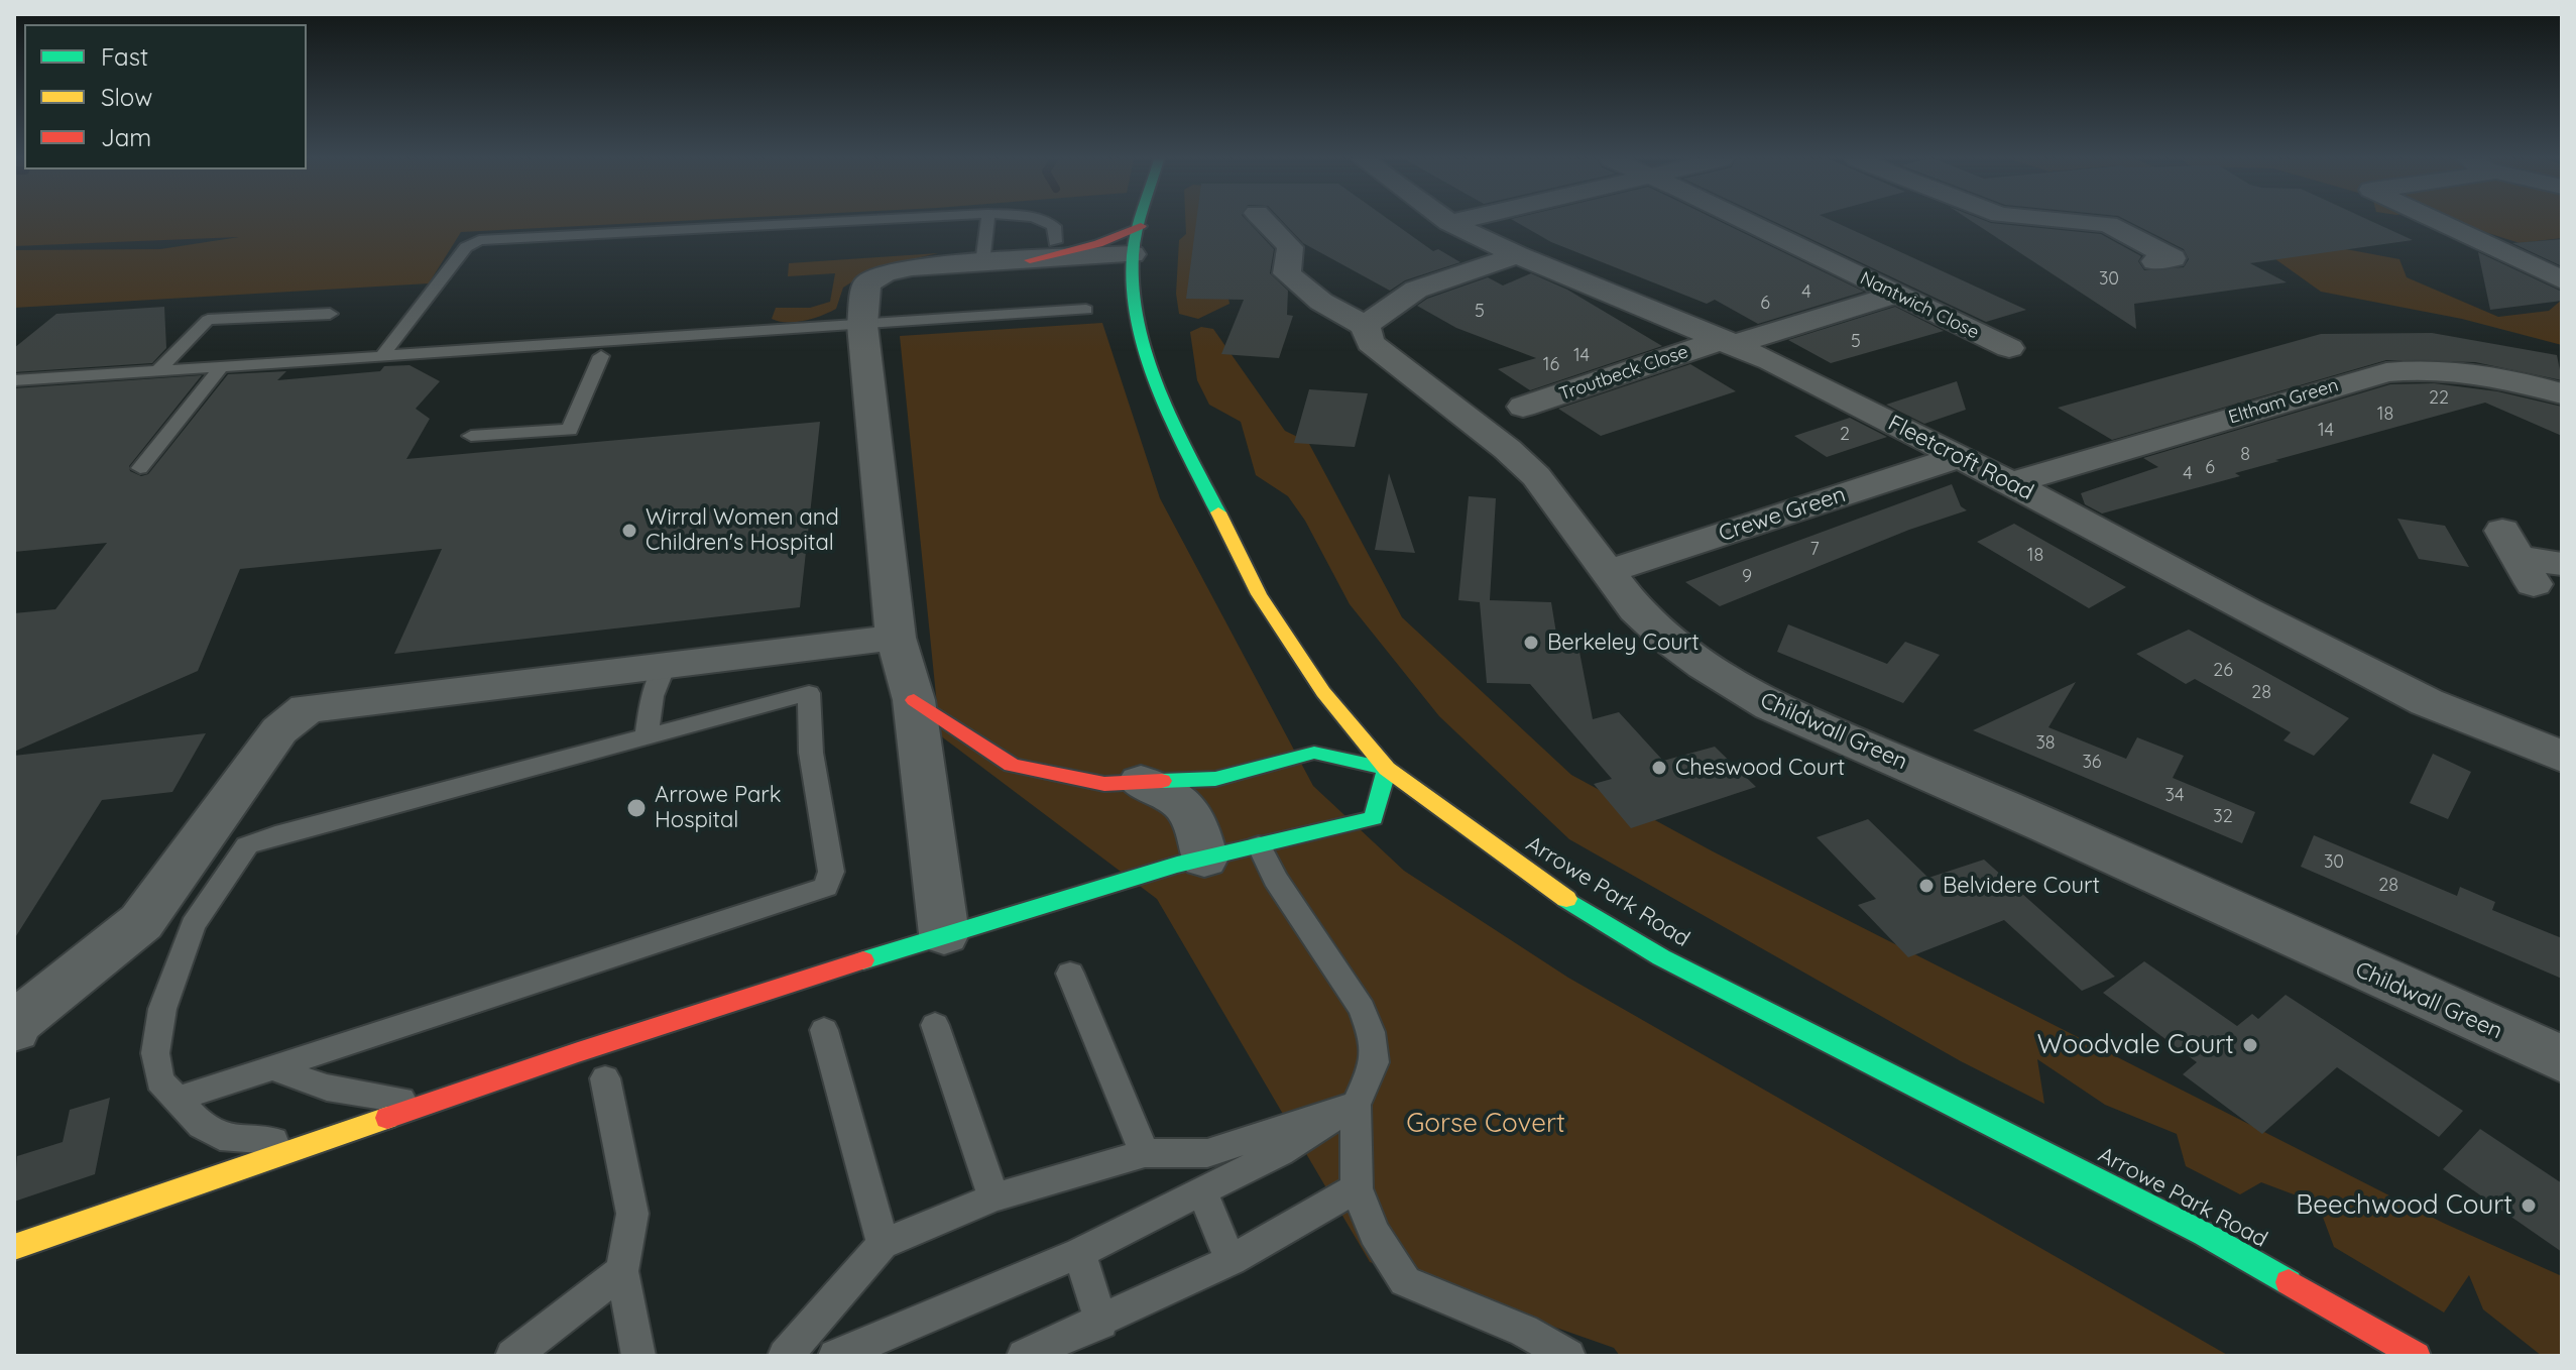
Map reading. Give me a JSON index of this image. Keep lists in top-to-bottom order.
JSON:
{
  "streets": {
    "main road": ["Arrowe Park Road"],
    "street": [
      "Nantwich Close",
      "Troutbeck Close",
      "Eltham Green",
      "Fleetcroft Road",
      "Crewe Green",
      "Childwall Green"
    ]
  },
  "crossings": [
    ["Nantwich Close", "Troutbeck Close"],
    ["Troutbeck Close", "Fleetcroft Road"],
    ["Eltham Green", "Fleetcroft Road"],
    ["Fleetcroft Road", "Crewe Green"],
    ["Crewe Green", "Childwall Green"]
  ],
  "parks": ["Gorse Covert"],
  "places": [
    "Wirral Women and Children's Hospital",
    "Berkeley Court",
    "Cheswood Court",
    "Arrowe Park Hospital",
    "Belvidere Court",
    "Woodvale Court",
    "Beechwood Court"
  ],
  "house_numbers": [
    "30",
    "4",
    "6",
    "5",
    "5",
    "14",
    "16",
    "22",
    "18",
    "14",
    "2",
    "8",
    "6",
    "4",
    "7",
    "18",
    "9",
    "26",
    "28",
    "38",
    "36",
    "34",
    "32",
    "30",
    "28"
  ],
  "legend": ["Fast", "Slow", "Jam"]
}
